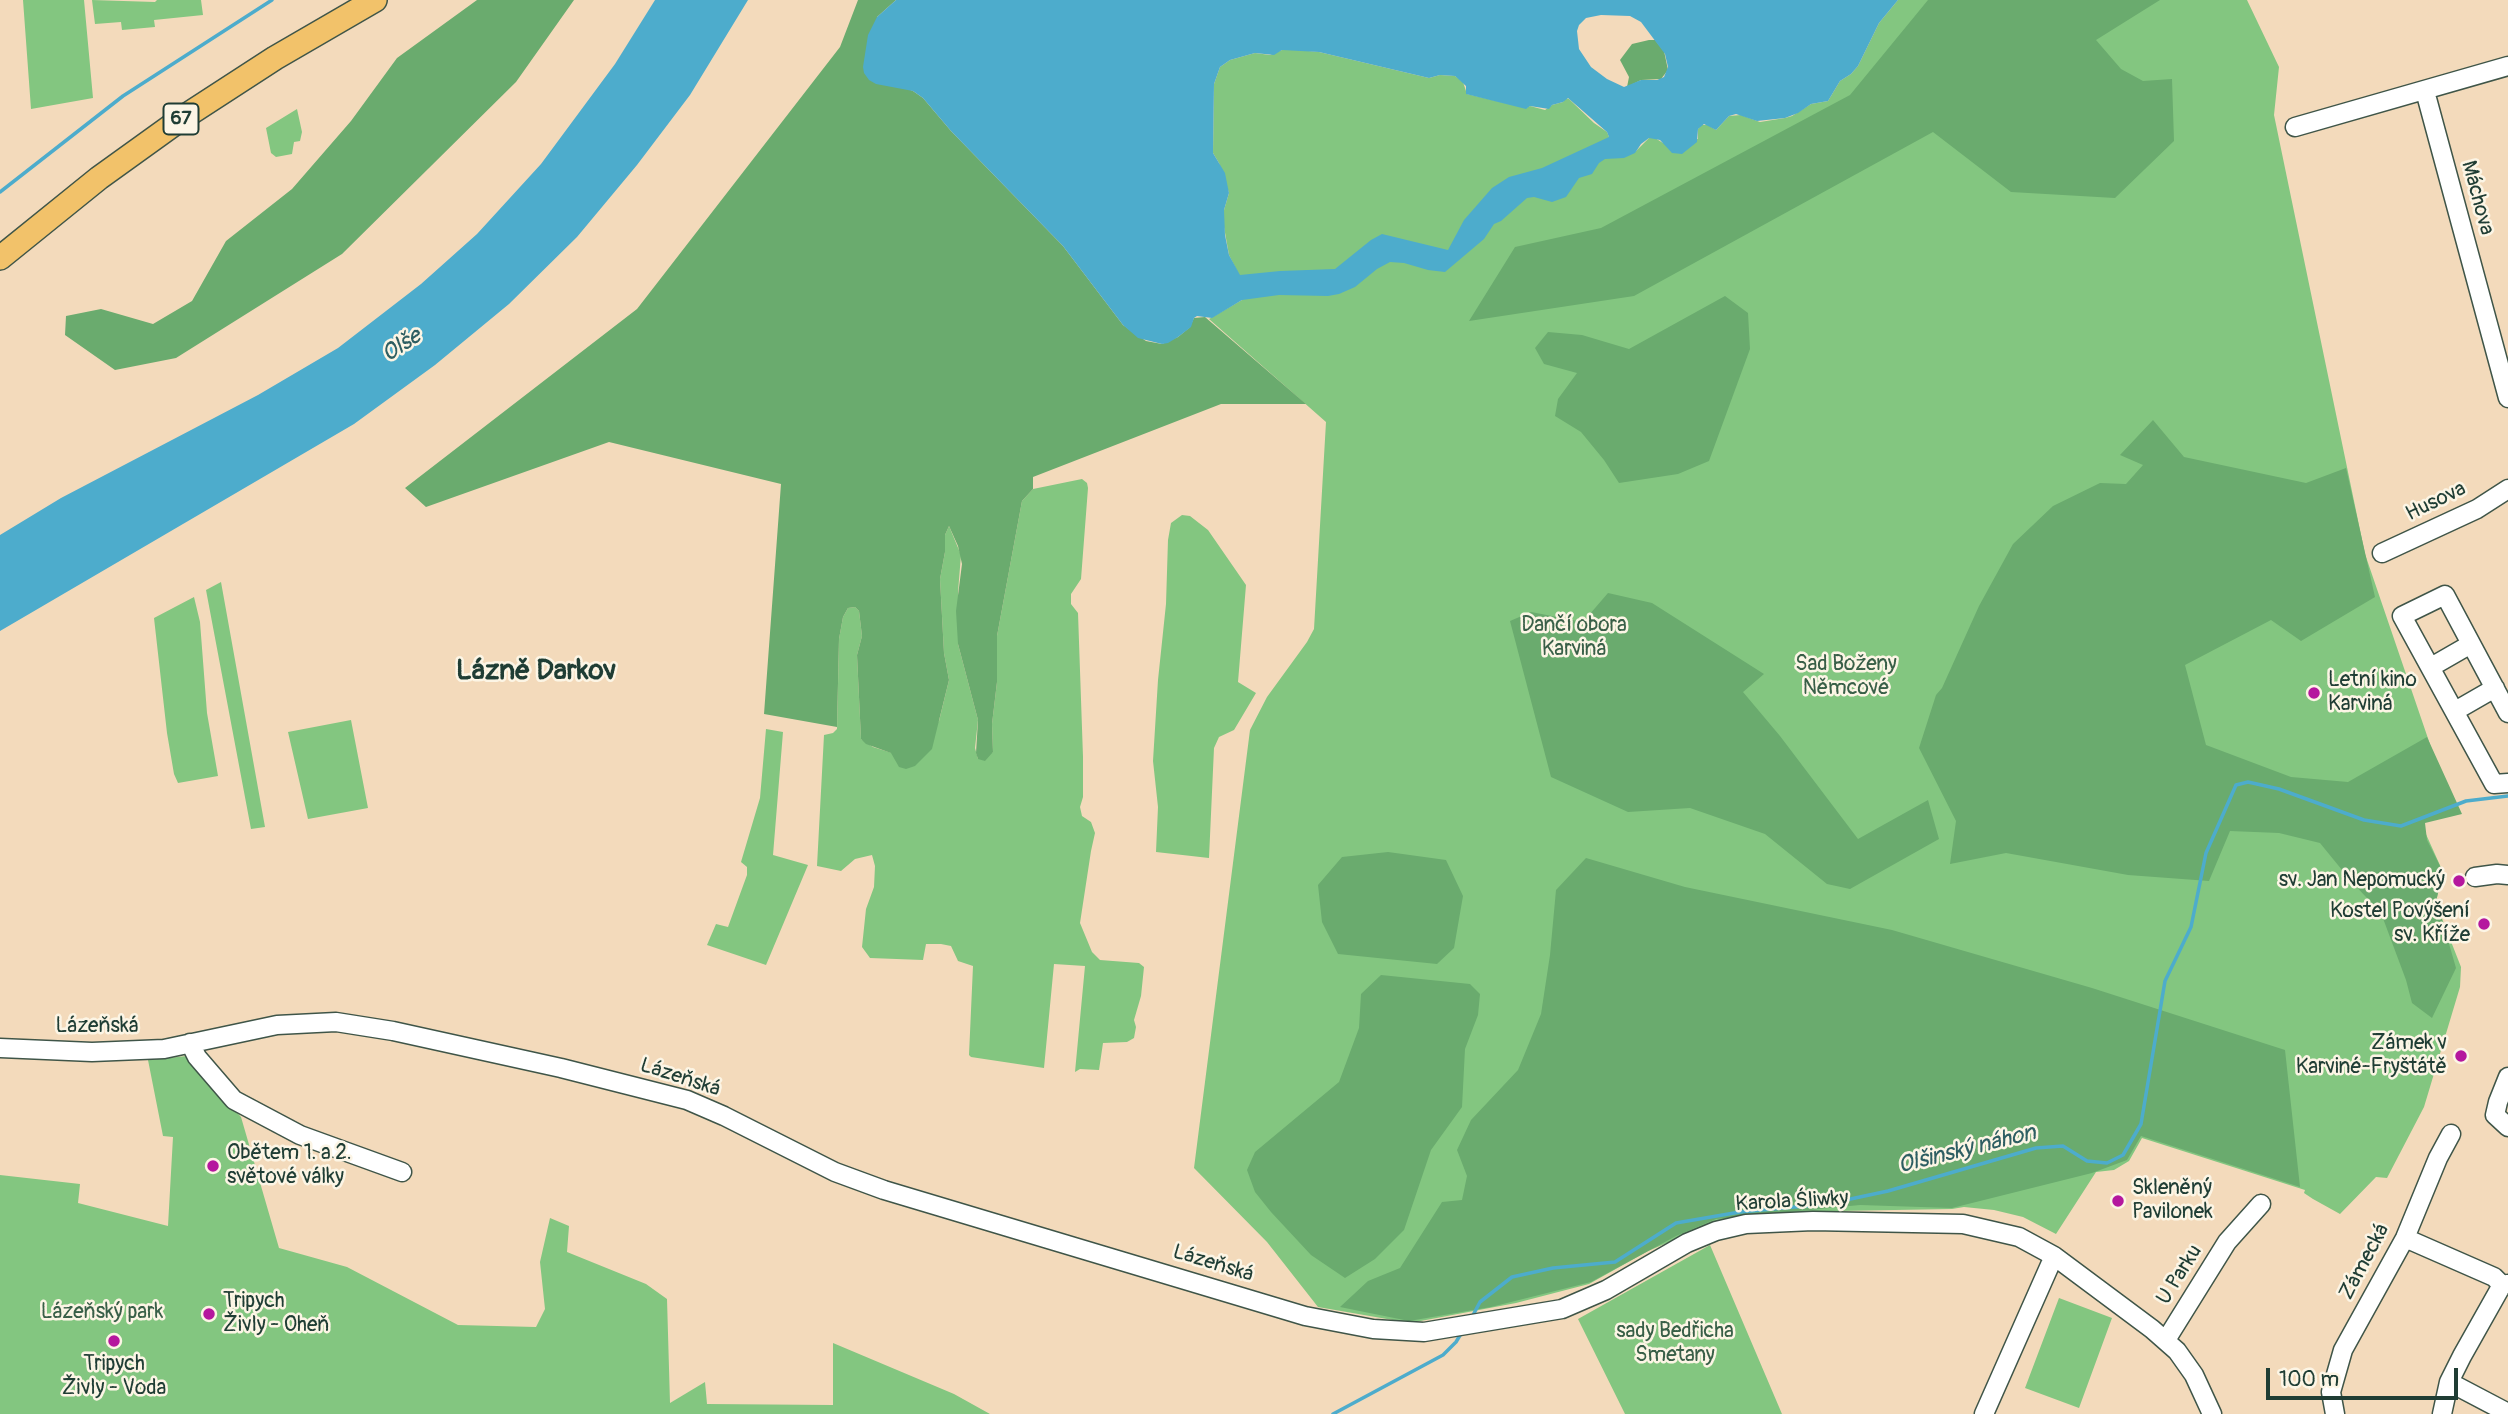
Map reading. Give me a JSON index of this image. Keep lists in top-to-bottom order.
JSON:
{
  "streets": {
    "main road": ["67"],
    "street": [
      "Máchova",
      "Husova",
      "Lázeňská",
      "Karola Śliwky",
      "Zámecká",
      "U Parku"
    ]
  },
  "crossings": [
    ["Lázeňská", "Karola Śliwky"],
    ["Karola Śliwky", "U Parku"]
  ],
  "districts": ["Lázně Darkov"],
  "water": ["Olše", "Olšinský náhon"],
  "parks": [
    "Dančí obora Karviná",
    "Sad Boženy Němcové",
    "Lázeňský park",
    "sady Bedřicha Smetany"
  ],
  "places": [
    "Letní kino Karviná",
    "sv. Jan Nepomucký",
    "Kostel Povýšení sv. Kříže",
    "Zámek v Karviné-Fryštátě",
    "Obětem 1. a 2. světové války",
    "Skleněný Pavilonek",
    "Tripych Živly - Oheň",
    "Tripych Živly - Voda"
  ],
  "scale_bar": "100 m"
}
